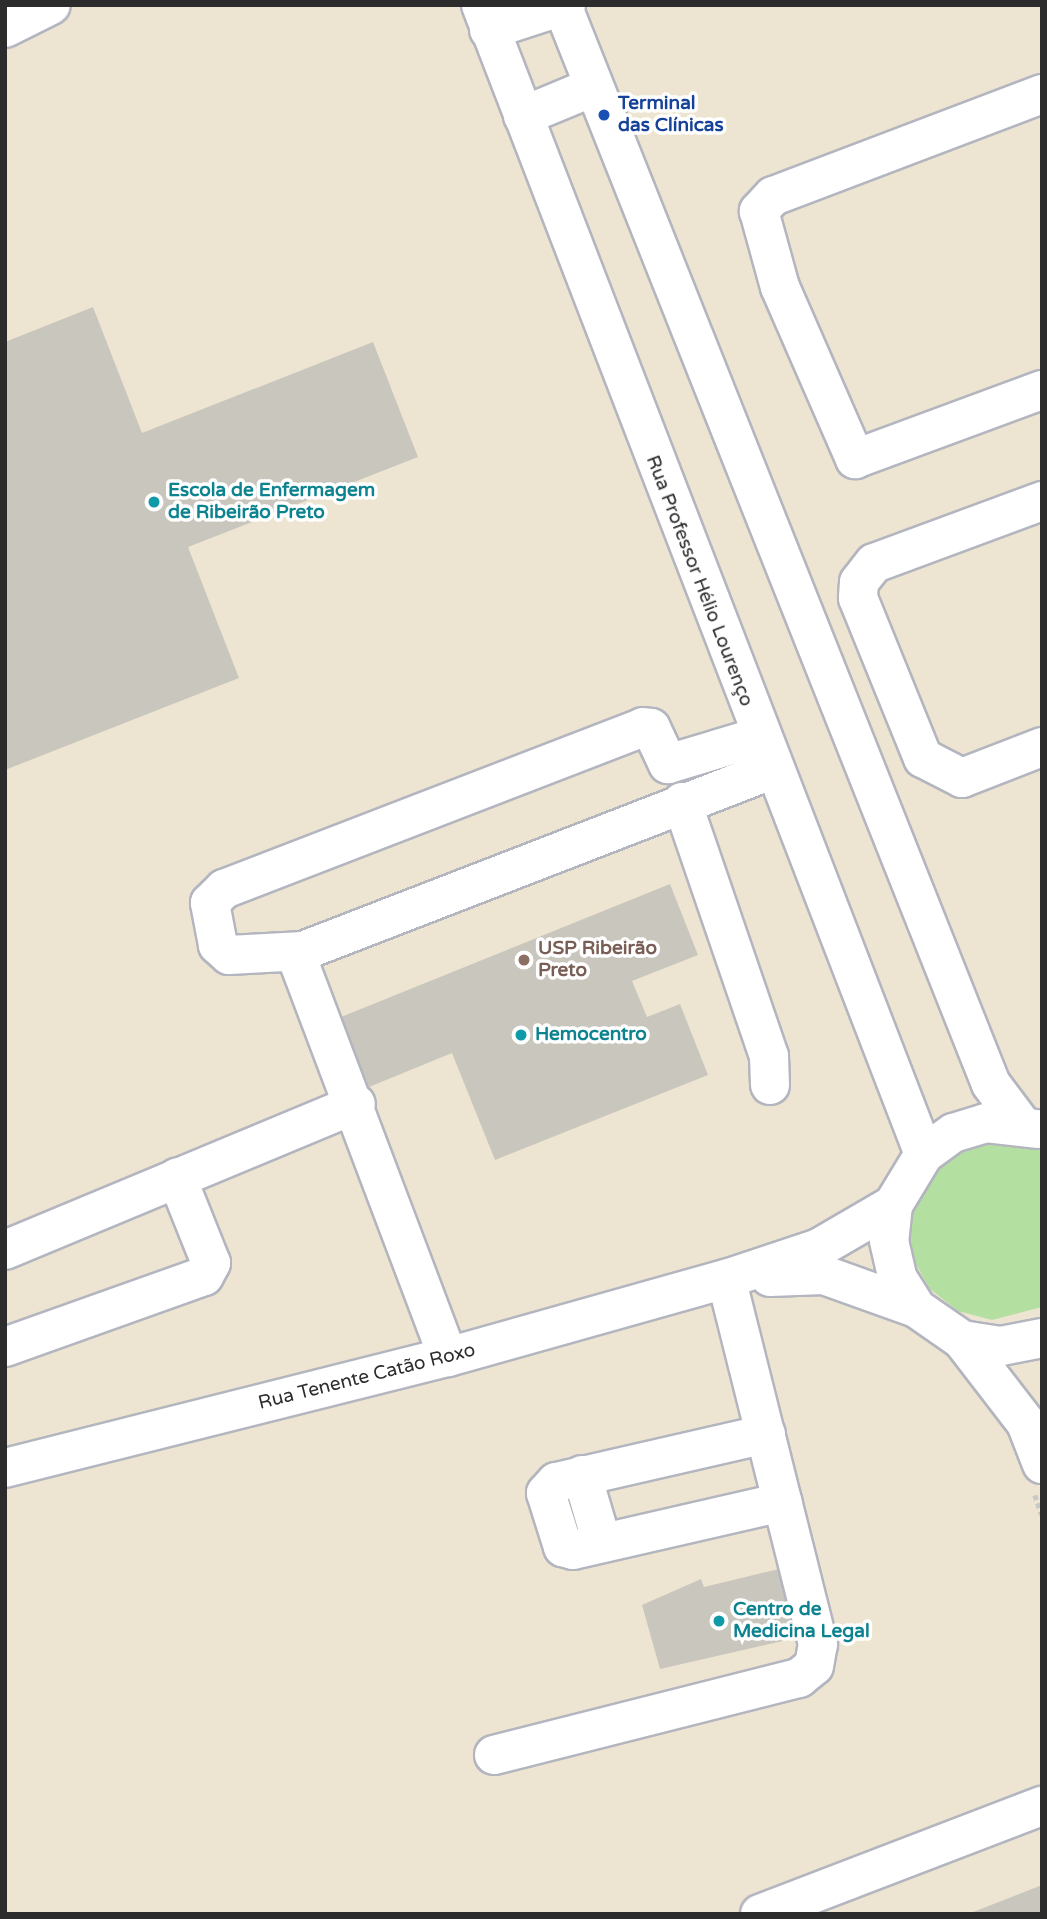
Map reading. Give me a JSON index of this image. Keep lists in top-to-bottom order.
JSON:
{
  "streets": {
    "street": ["Rua Professor Hélio Lourenço", "Rua Tenente Catão Roxo"]
  },
  "places": [
    "Terminal das Clínicas",
    "Escola de Enfermagem de Ribeirão Preto",
    "USP Ribeirão Preto",
    "Hemocentro",
    "Centro de Medicina Legal"
  ]
}
